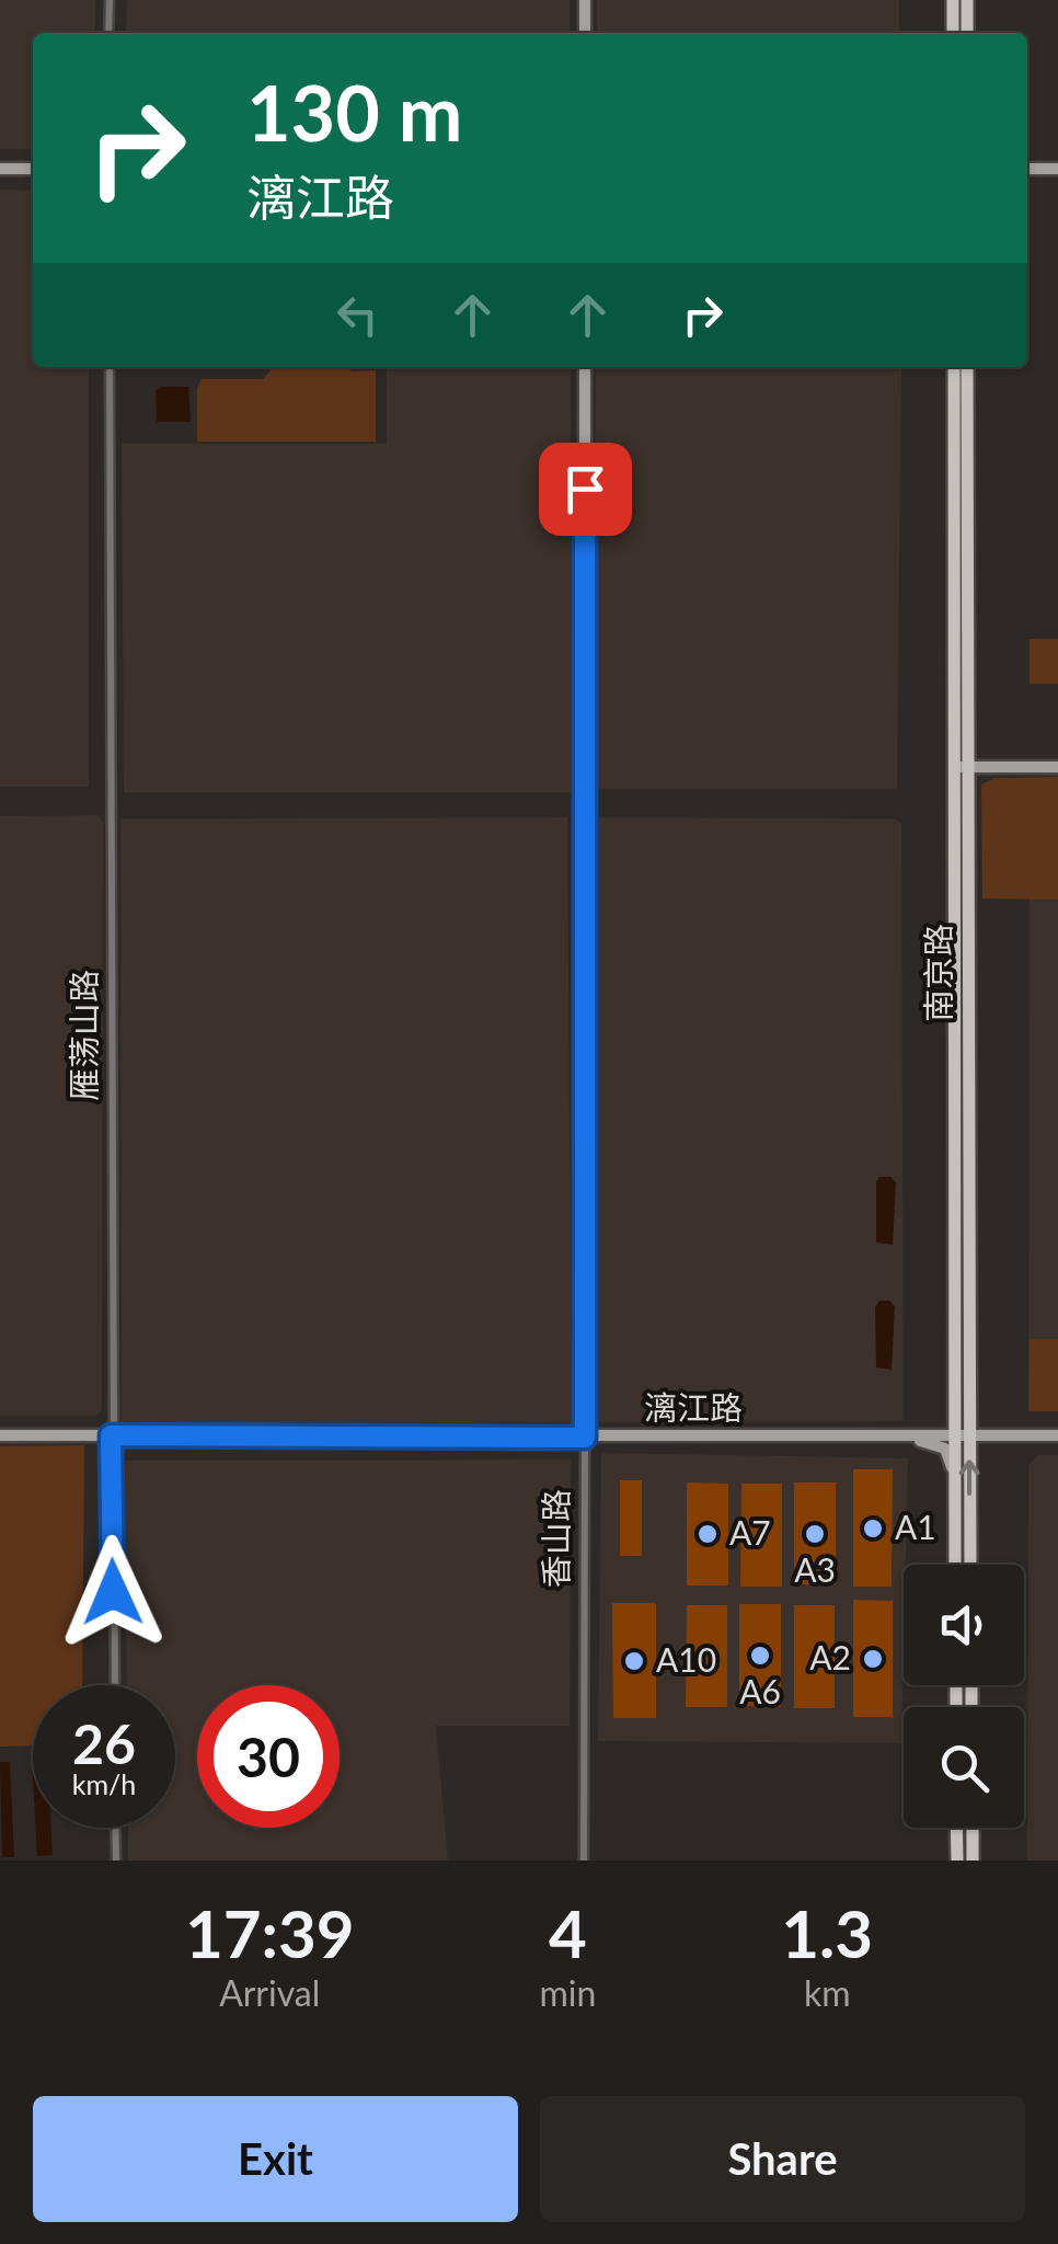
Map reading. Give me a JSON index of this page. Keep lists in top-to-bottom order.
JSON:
{
  "streets": {
    "main road": ["南京路"],
    "street": ["雁荡山路", "漓江路", "香山路"]
  },
  "crossings": [
    ["南京路", "漓江路"],
    ["雁荡山路", "漓江路"],
    ["漓江路", "香山路"]
  ],
  "places": [
    "A1",
    "A7",
    "A3",
    "A6",
    "A2",
    "A10"
  ],
  "page": {
    "turn": ["130 m", "漓江路"],
    "speed": "26 km/h",
    "limit": "30",
    "eta": [
      "17:39",
      "Arrival",
      "4",
      "min",
      "1.3",
      "km"
    ],
    "buttons": ["Exit", "Share"]
  }
}
